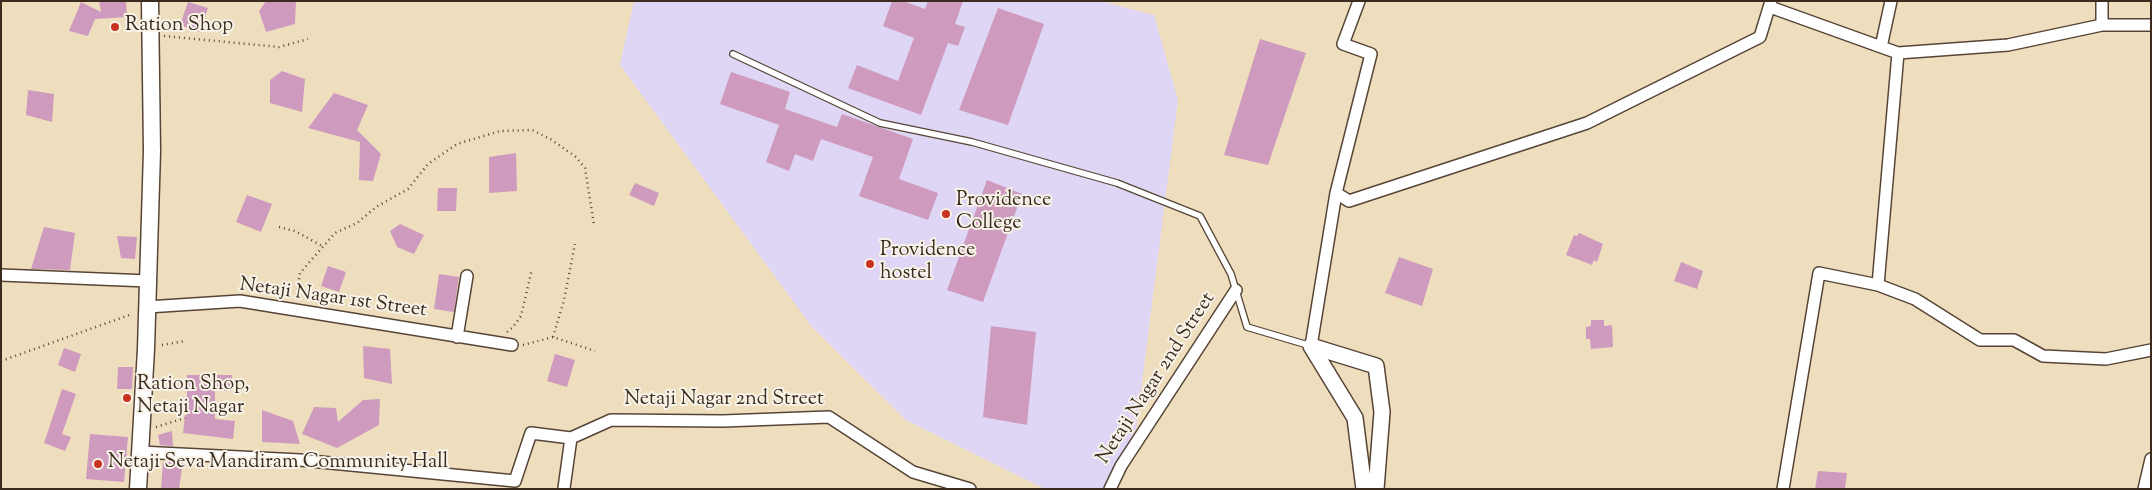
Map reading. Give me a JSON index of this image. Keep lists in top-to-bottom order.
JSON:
{
  "streets": {
    "street": ["Netaji Nagar 1st Street", "Netaji Nagar 2nd Street"]
  },
  "places": [
    "Ration Shop",
    "Providence College",
    "Providence hostel",
    "Ration Shop, Netaji Nagar",
    "Netaji Seva Mandiram Community Hall"
  ]
}
